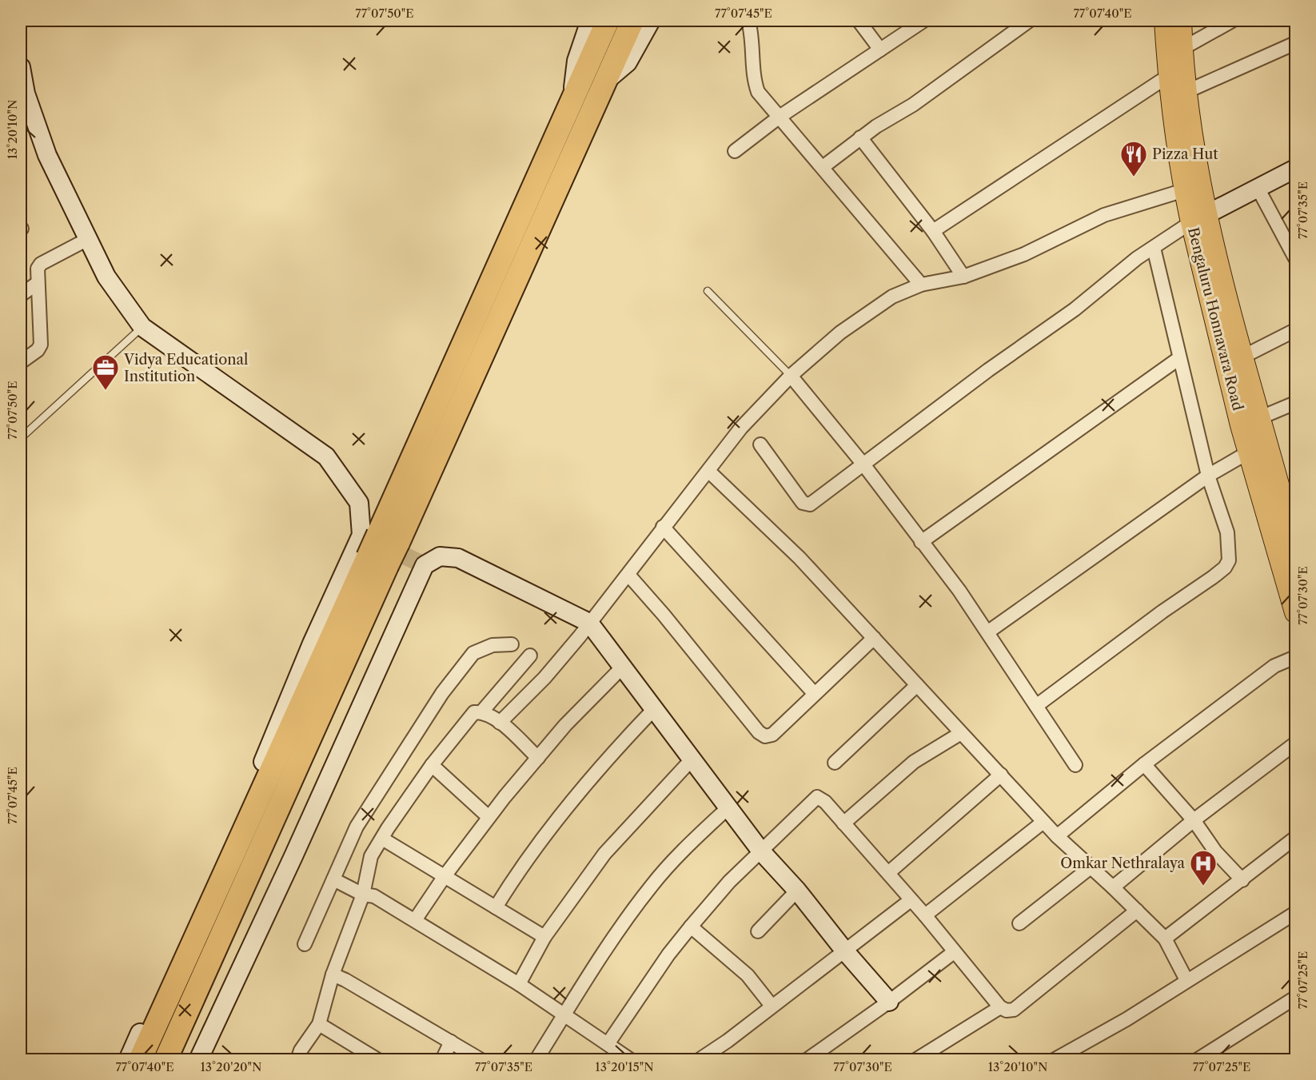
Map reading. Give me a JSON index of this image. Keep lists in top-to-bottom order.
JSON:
{
  "streets": {
    "main road": ["Bengaluru Honnavara Road"]
  },
  "places": {
    "restaurant": ["Pizza Hut"],
    "office": ["Vidya Educational Institution"],
    "hospital": ["Omkar Nethralaya"]
  },
  "coordinates": [
    "77°07'50\"E",
    "77°07'45\"E",
    "77°07'40\"E",
    "13°20'10\"N",
    "77°07'35\"E",
    "77°07'30\"E",
    "77°07'25\"E",
    "13°20'20\"N",
    "13°20'15\"N"
  ]
}
